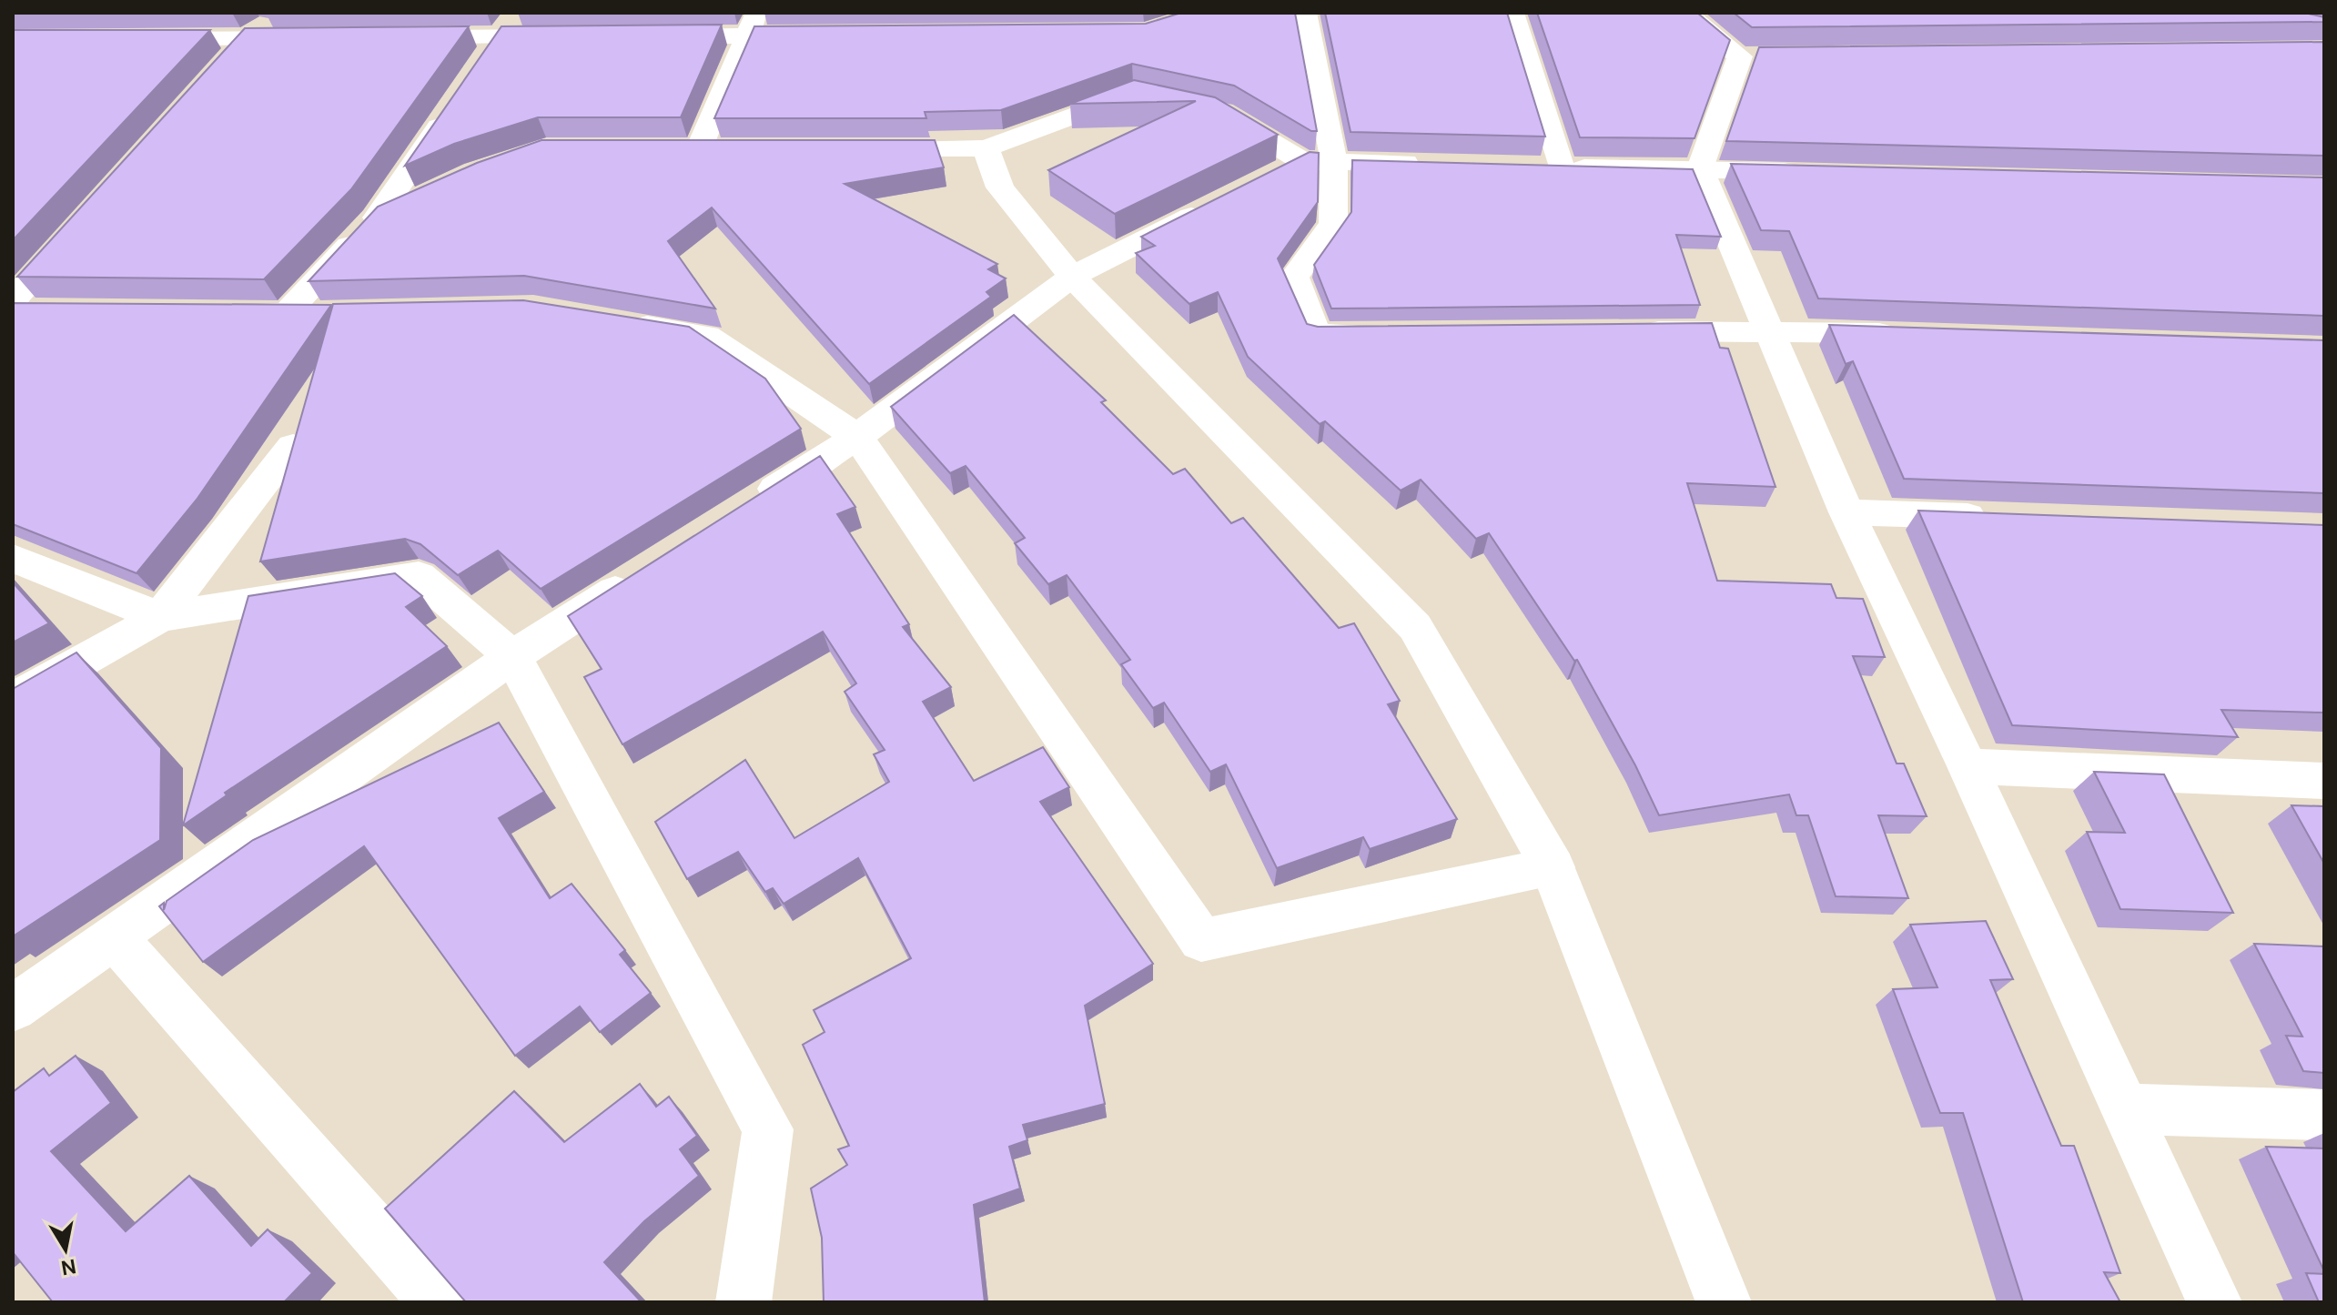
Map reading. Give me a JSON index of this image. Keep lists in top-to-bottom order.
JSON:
{
  "north": "bottom"
}
